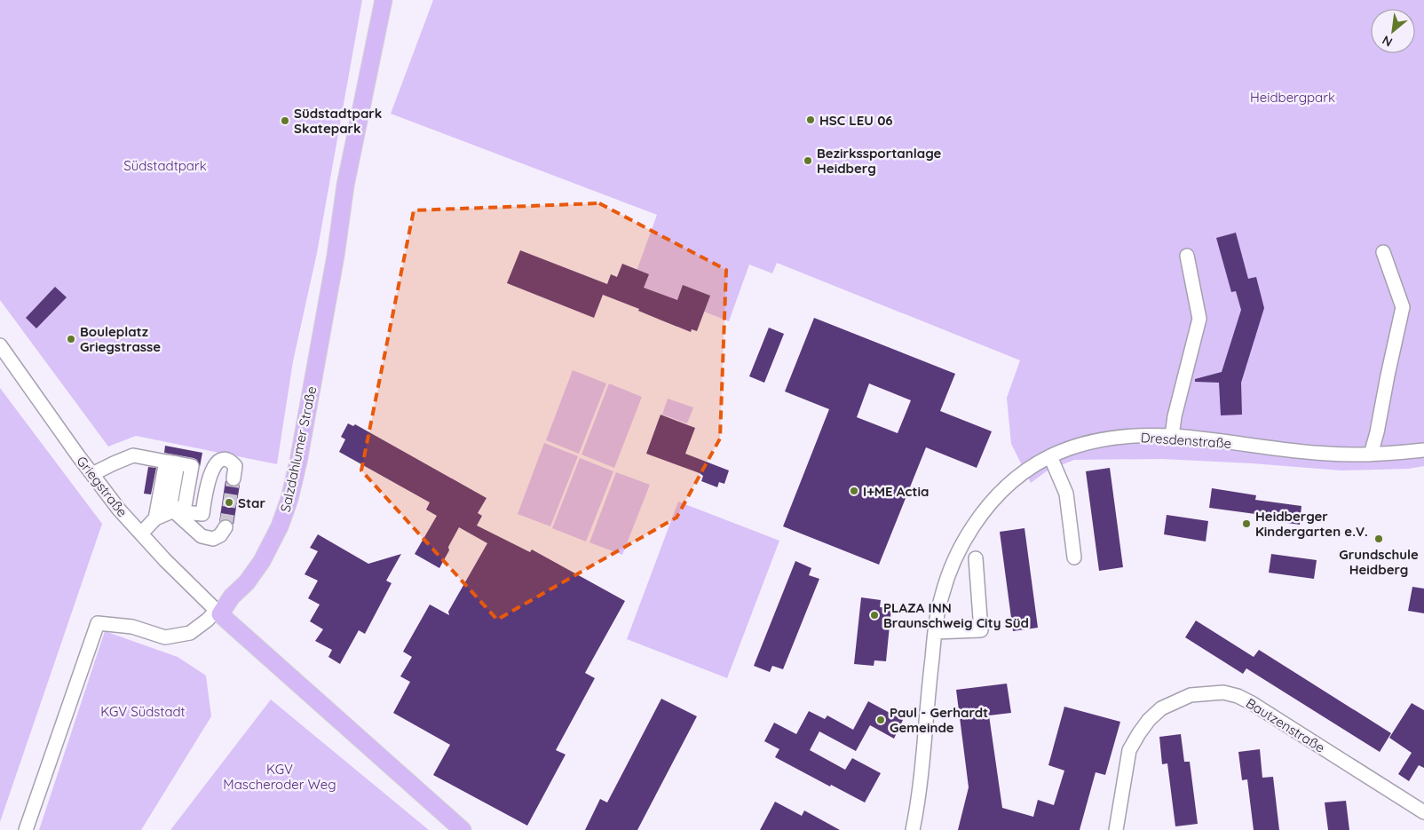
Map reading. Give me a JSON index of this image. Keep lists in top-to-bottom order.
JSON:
{
  "streets": {
    "main road": ["Salzdahlumer Straße"],
    "street": ["Dresdenstraße", "Griegstraße", "Bautzenstraße"]
  },
  "crossings": [
    ["Salzdahlumer Straße", "Griegstraße"]
  ],
  "parks": [
    "Heidbergpark",
    "Südstadtpark",
    "KGV Südstadt",
    "KGV Mascheroder Weg"
  ],
  "places": [
    "HSC LEU 06",
    "Südstadtpark Skatepark",
    "Bezirkssportanlage Heidberg",
    "Bouleplatz Griegstrasse",
    "I+ME Actia",
    "Star",
    "Heidberger Kindergarten e.V.",
    "Grundschule Heidberg",
    "PLAZA INN Braunschweig City Süd",
    "Paul - Gerhardt Gemeinde"
  ],
  "north": "bottom left"
}
